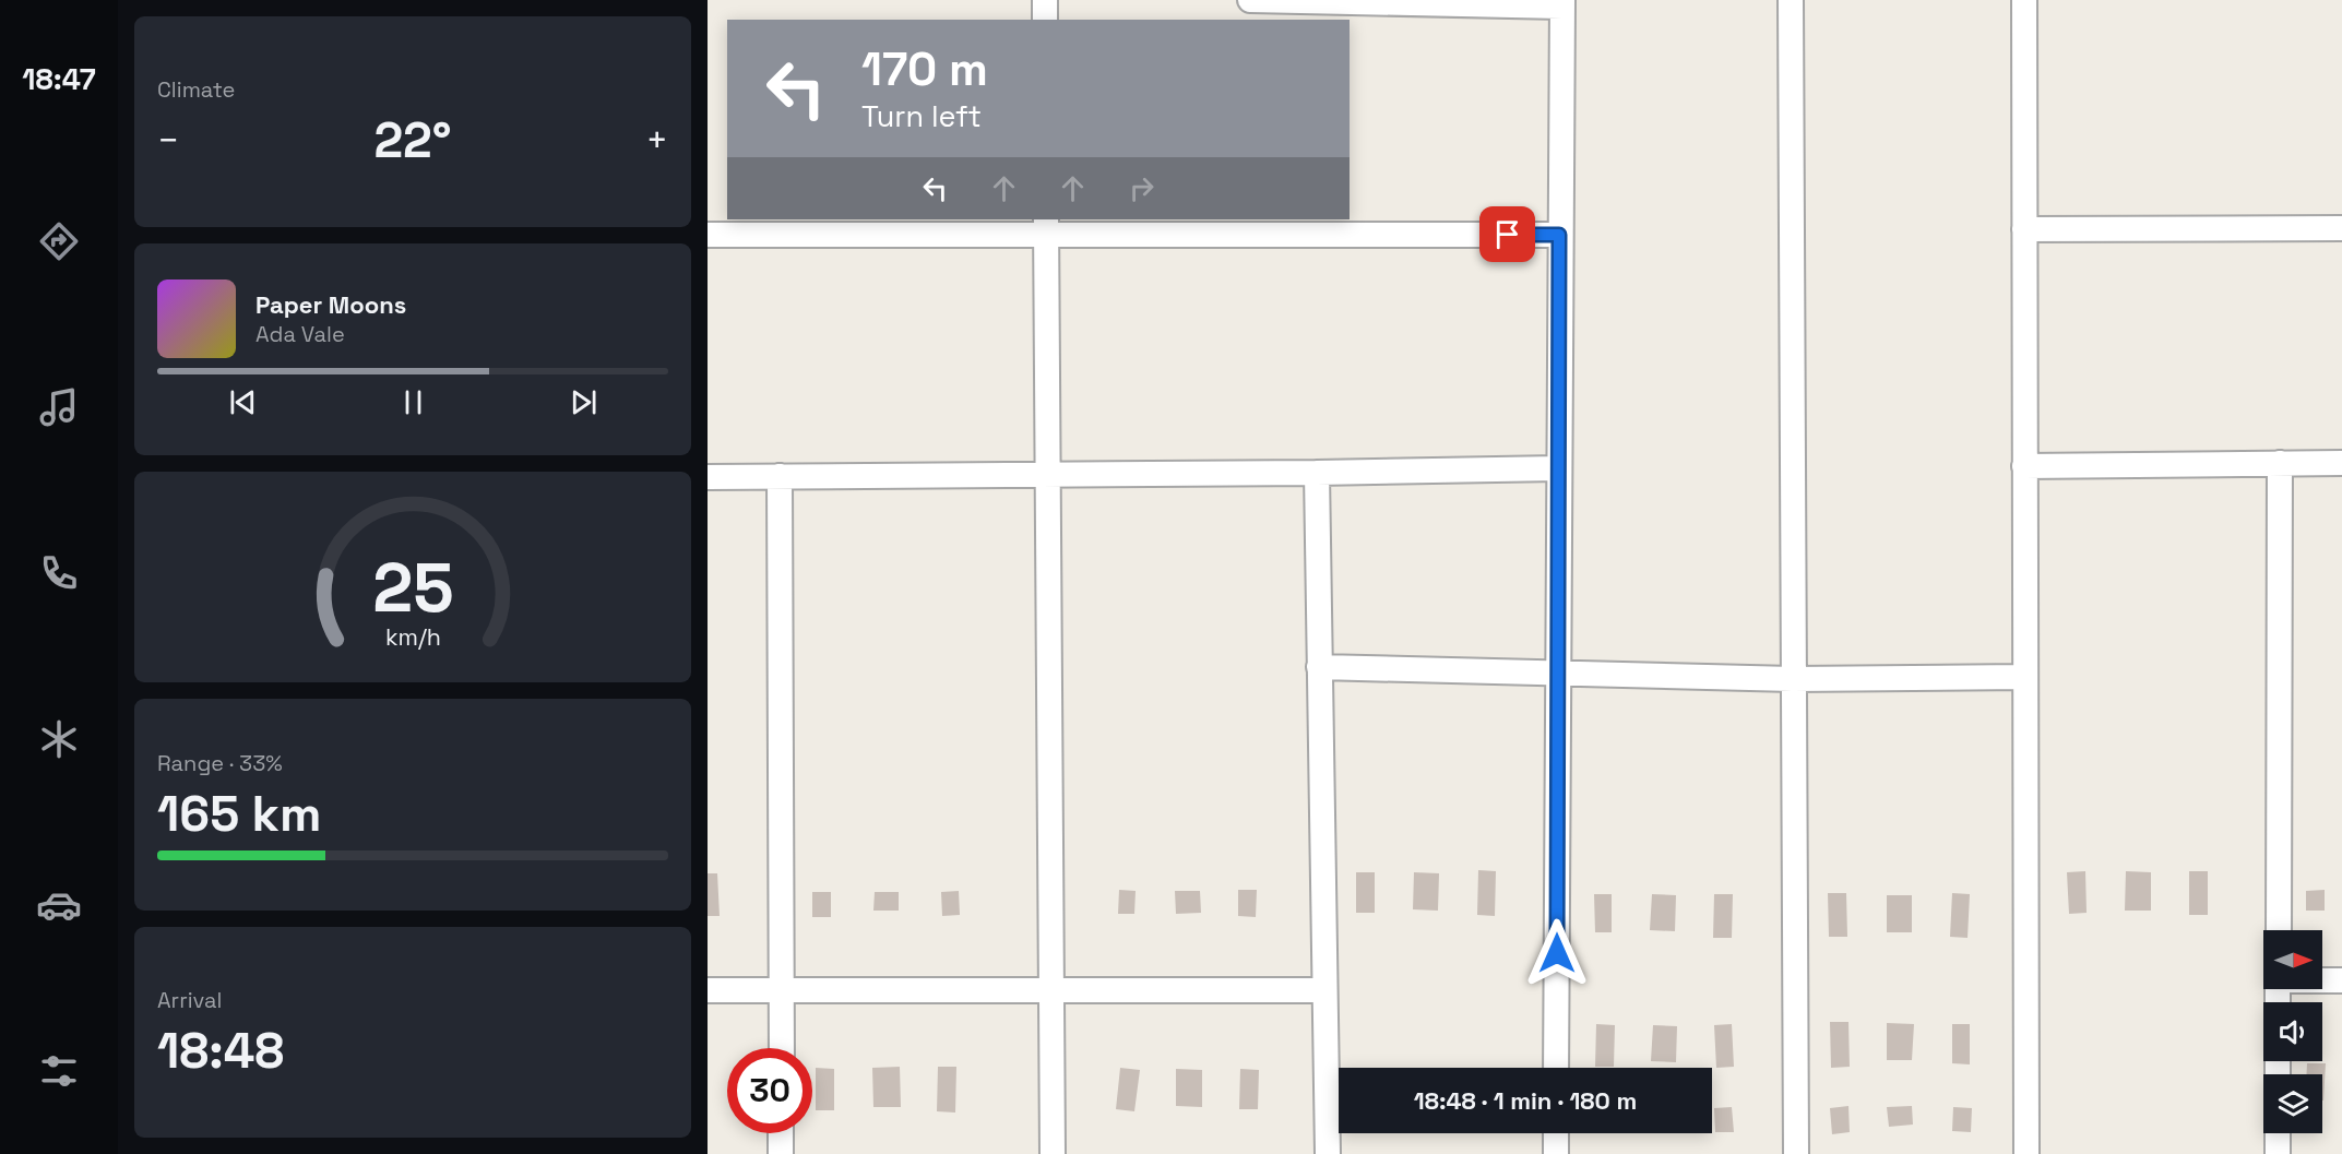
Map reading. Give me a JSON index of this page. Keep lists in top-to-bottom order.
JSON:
{
  "north": "right",
  "page": {
    "tabs": "18:47",
    "tile": [
      "Climate",
      ["Range · 33%", "165 km"],
      ["Arrival", "18:48"]
    ],
    "turn": ["170 m", "Turn left"],
    "heat": ["−", "22°", "+"],
    "song": ["Paper Moons", "Ada Vale"],
    "limit": "30",
    "trip": "18:48 · 1 min · 180 m",
    "gauge": ["25", "km/h"]
  }
}
